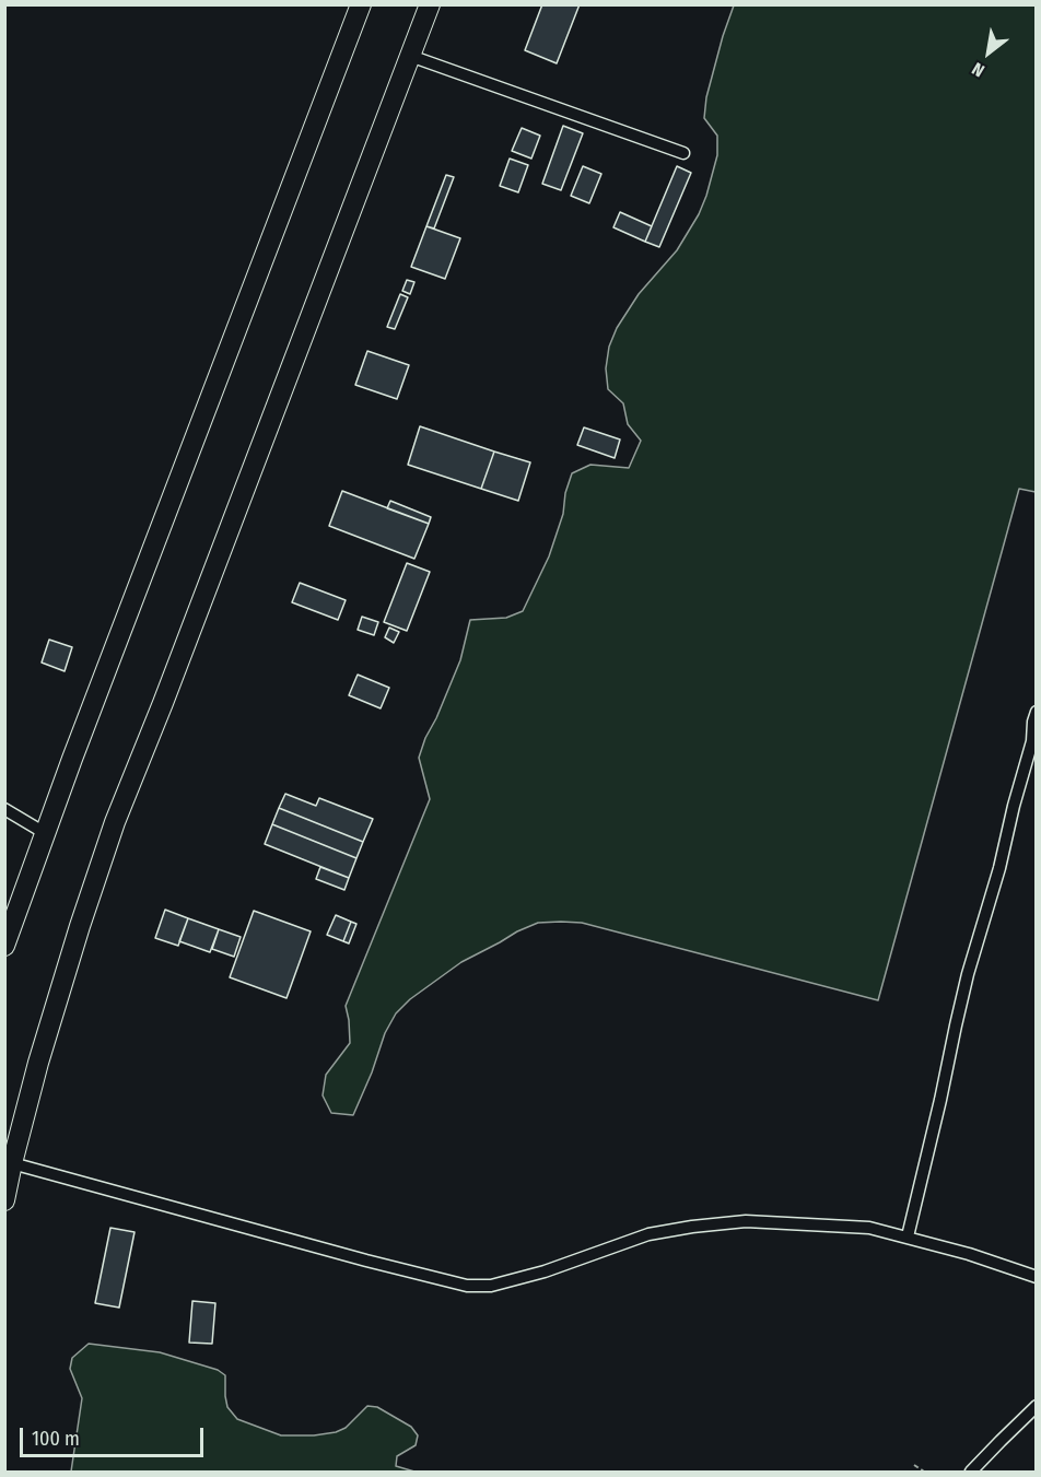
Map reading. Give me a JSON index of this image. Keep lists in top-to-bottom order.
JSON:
{
  "scale_bar": "100 m",
  "north": "bottom left"
}
